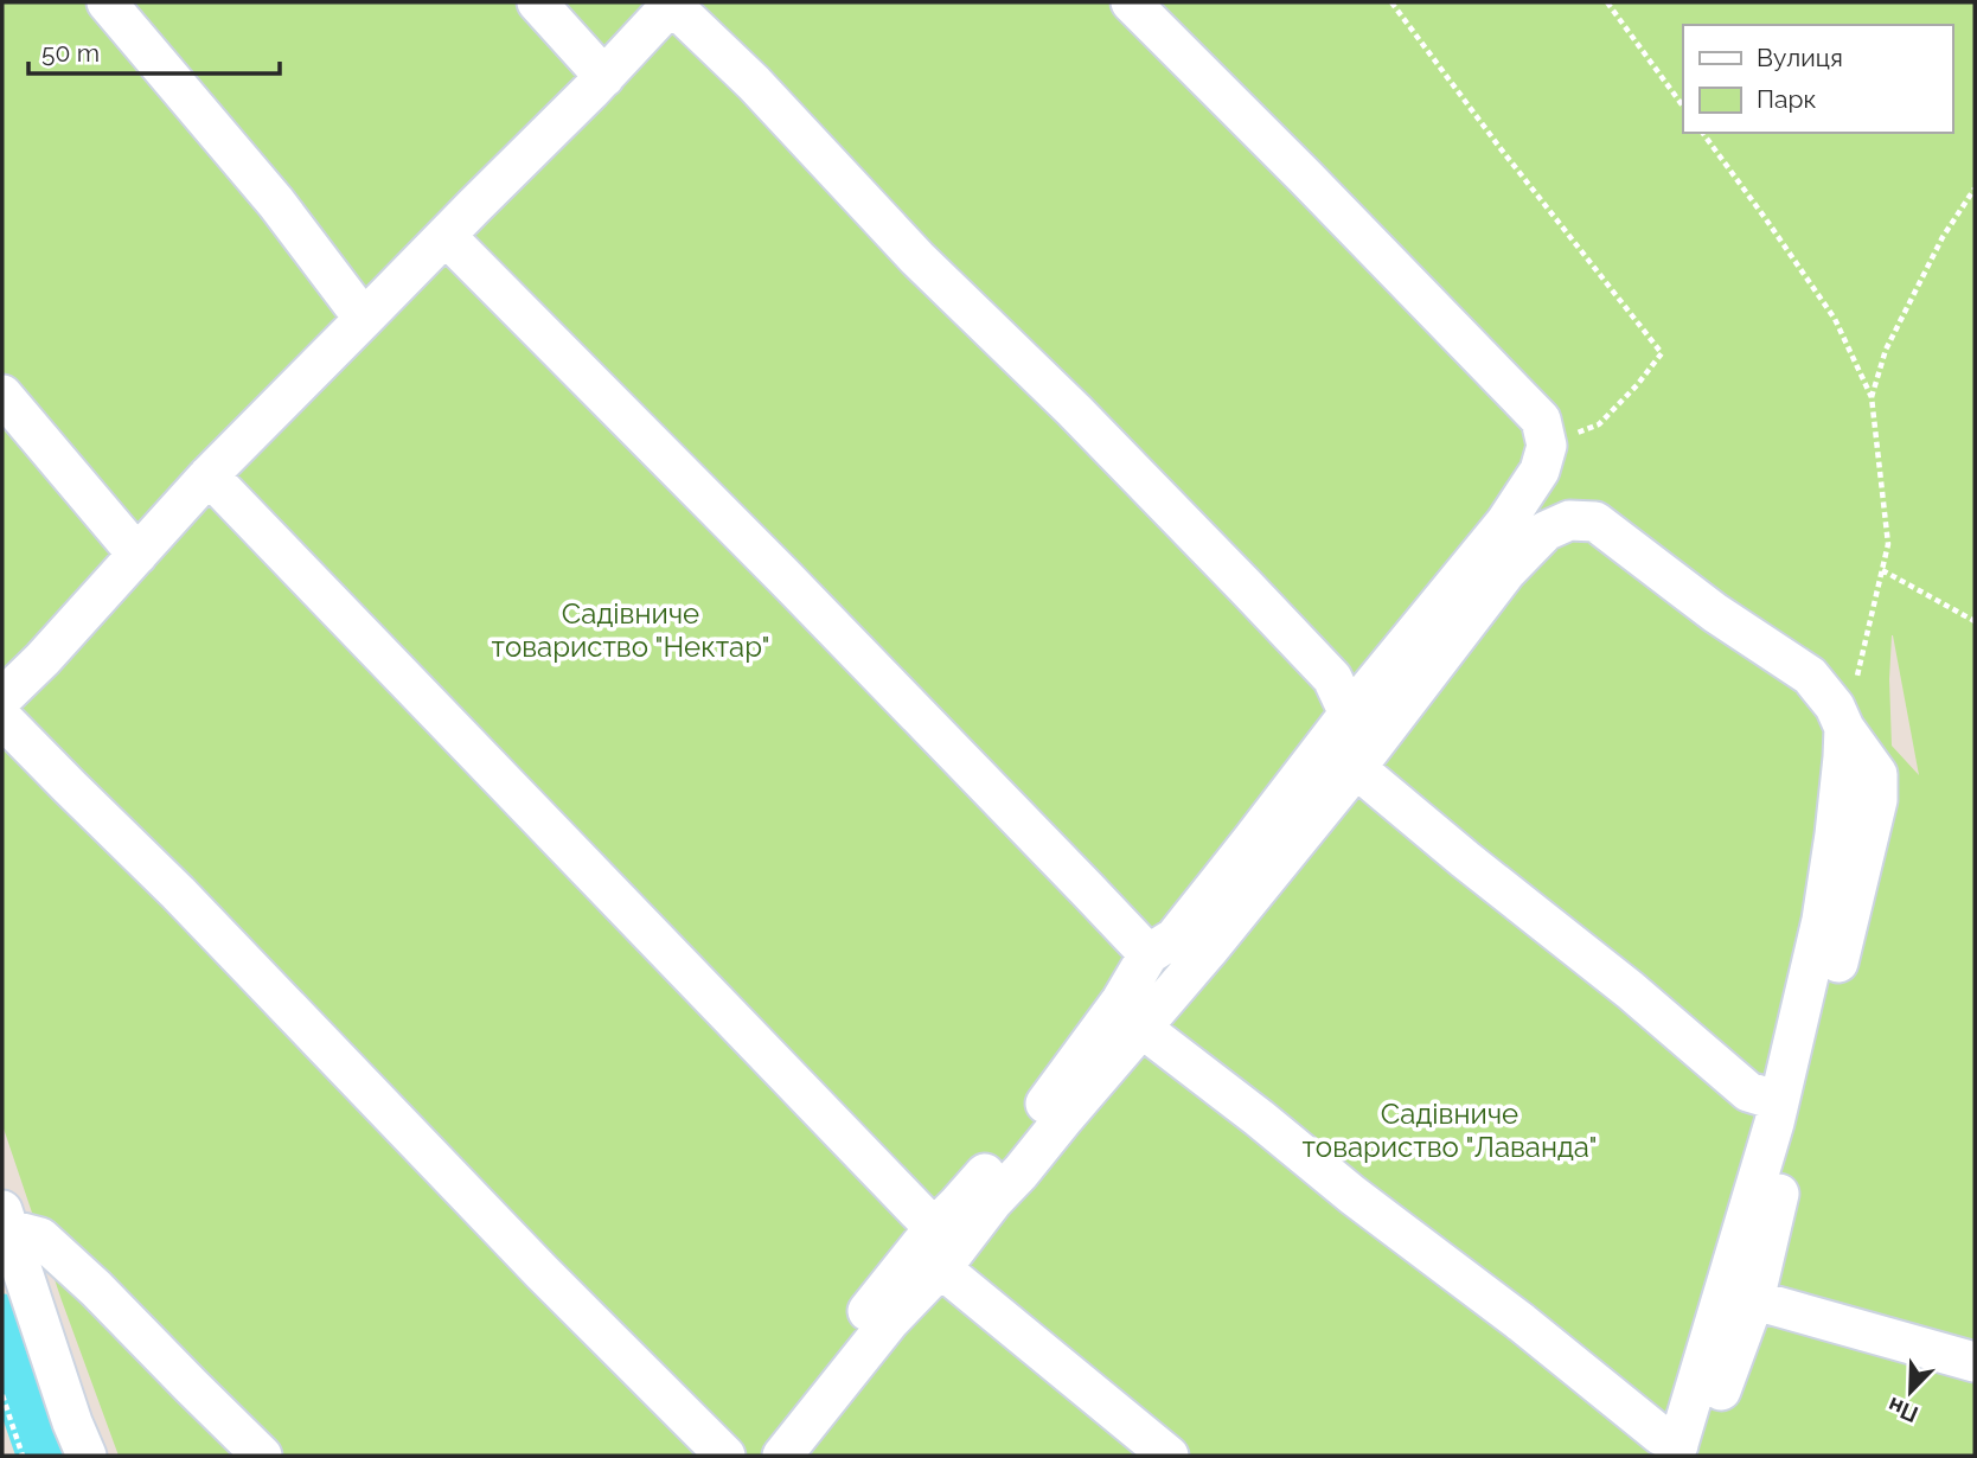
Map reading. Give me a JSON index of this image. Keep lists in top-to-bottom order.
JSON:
{
  "parks": ["Садівниче товариство \"Нектар\"", "Садівниче товариство \"Лаванда\""],
  "legend": ["Вулиця", "Парк"],
  "scale_bar": "50 m",
  "north": "bottom left"
}
